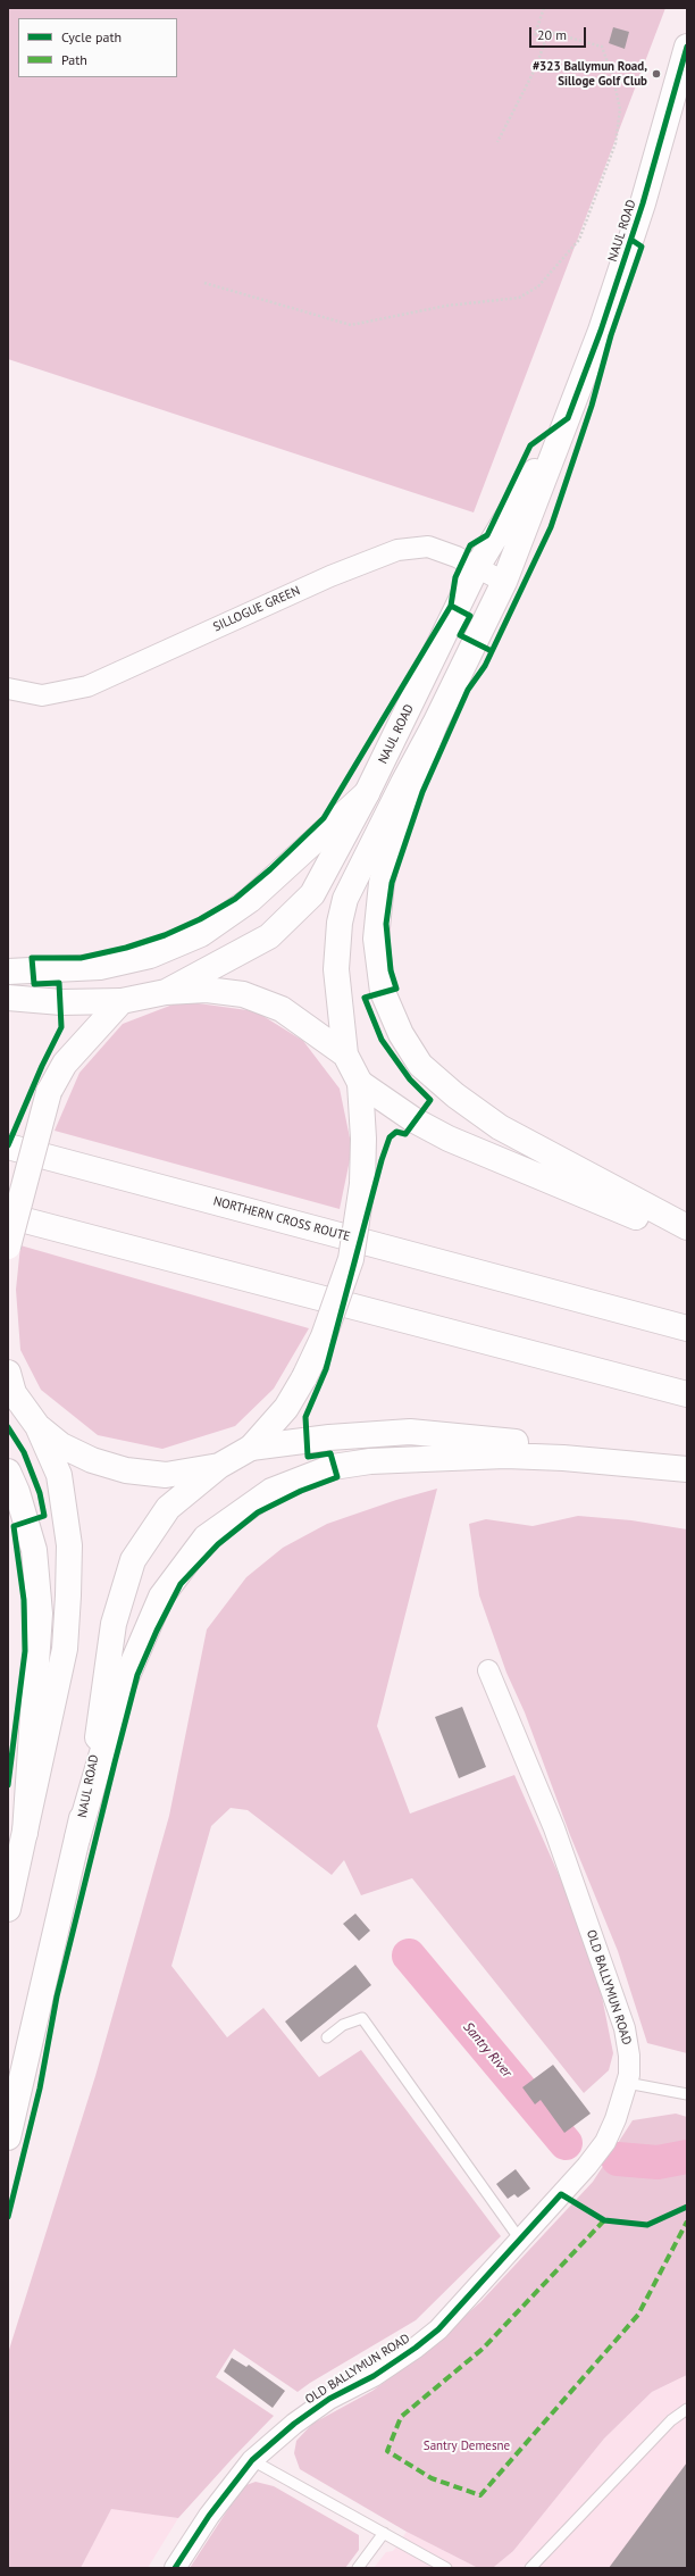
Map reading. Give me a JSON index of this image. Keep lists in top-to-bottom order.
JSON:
{
  "streets": {
    "main road": ["NAUL ROAD", "NORTHERN CROSS ROUTE"],
    "street": ["SILLOGUE GREEN", "OLD BALLYMUN ROAD"]
  },
  "crossings": [
    ["NAUL ROAD", "SILLOGUE GREEN"]
  ],
  "water": ["Santry River"],
  "parks": ["Santry Demesne"],
  "places": ["#323 Ballymun Road, Silloge Golf Club"],
  "legend": ["Cycle path", "Path"],
  "scale_bar": "20 m"
}
